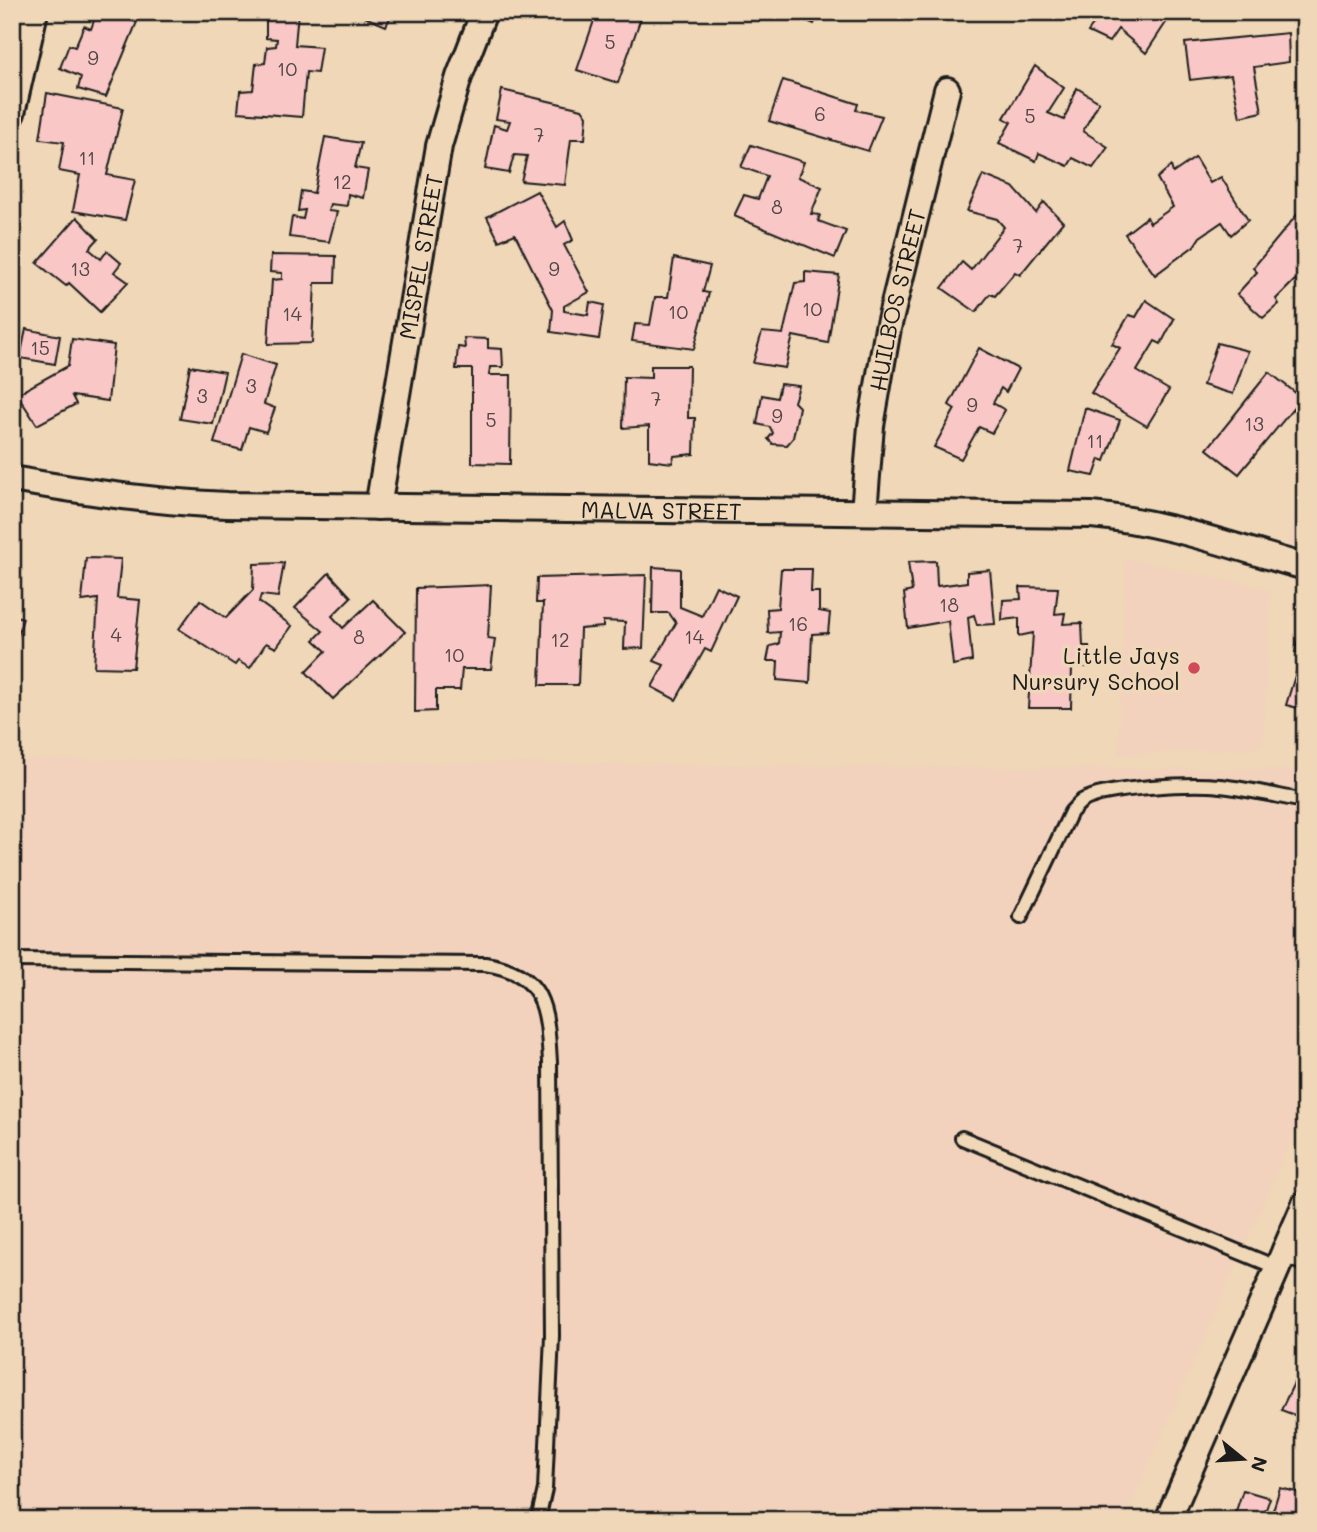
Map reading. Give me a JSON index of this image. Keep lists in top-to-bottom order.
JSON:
{
  "streets": {
    "street": ["MISPEL STREET", "HUILBOS STREET", "MALVA STREET"]
  },
  "crossings": [
    ["MISPEL STREET", "MALVA STREET"],
    ["HUILBOS STREET", "MALVA STREET"]
  ],
  "places": ["Little Jays Nursury School"],
  "house_numbers": [
    "5",
    "9",
    "10",
    "6",
    "5",
    "7",
    "11",
    "12",
    "8",
    "7",
    "13",
    "9",
    "10",
    "10",
    "14",
    "15",
    "3",
    "3",
    "7",
    "9",
    "9",
    "5",
    "13",
    "11",
    "18",
    "16",
    "4",
    "8",
    "14",
    "12",
    "10"
  ],
  "north": "right"
}
